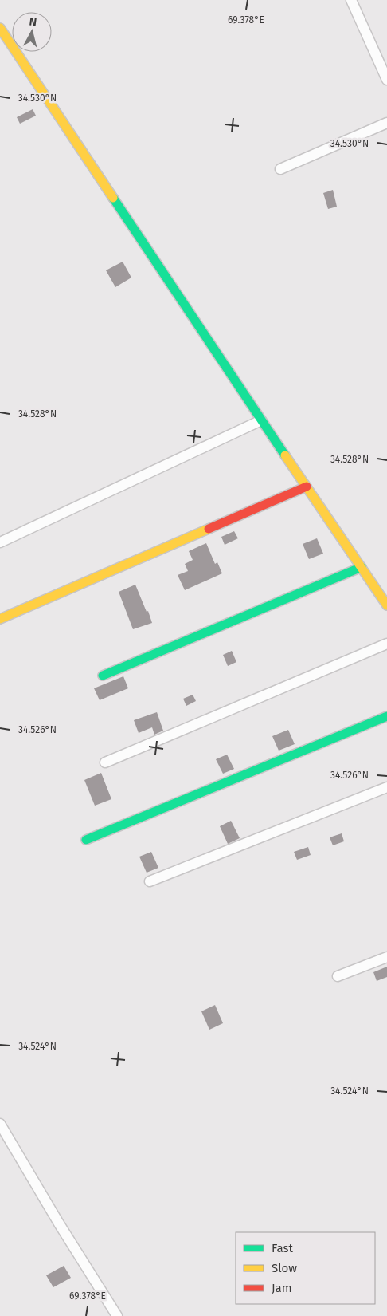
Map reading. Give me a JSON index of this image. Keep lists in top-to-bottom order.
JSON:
{
  "legend": ["Fast", "Slow", "Jam"],
  "north": "top",
  "coordinates": [
    "69.378°E",
    "34.530°N",
    "34.528°N",
    "34.526°N",
    "34.524°N"
  ]
}
